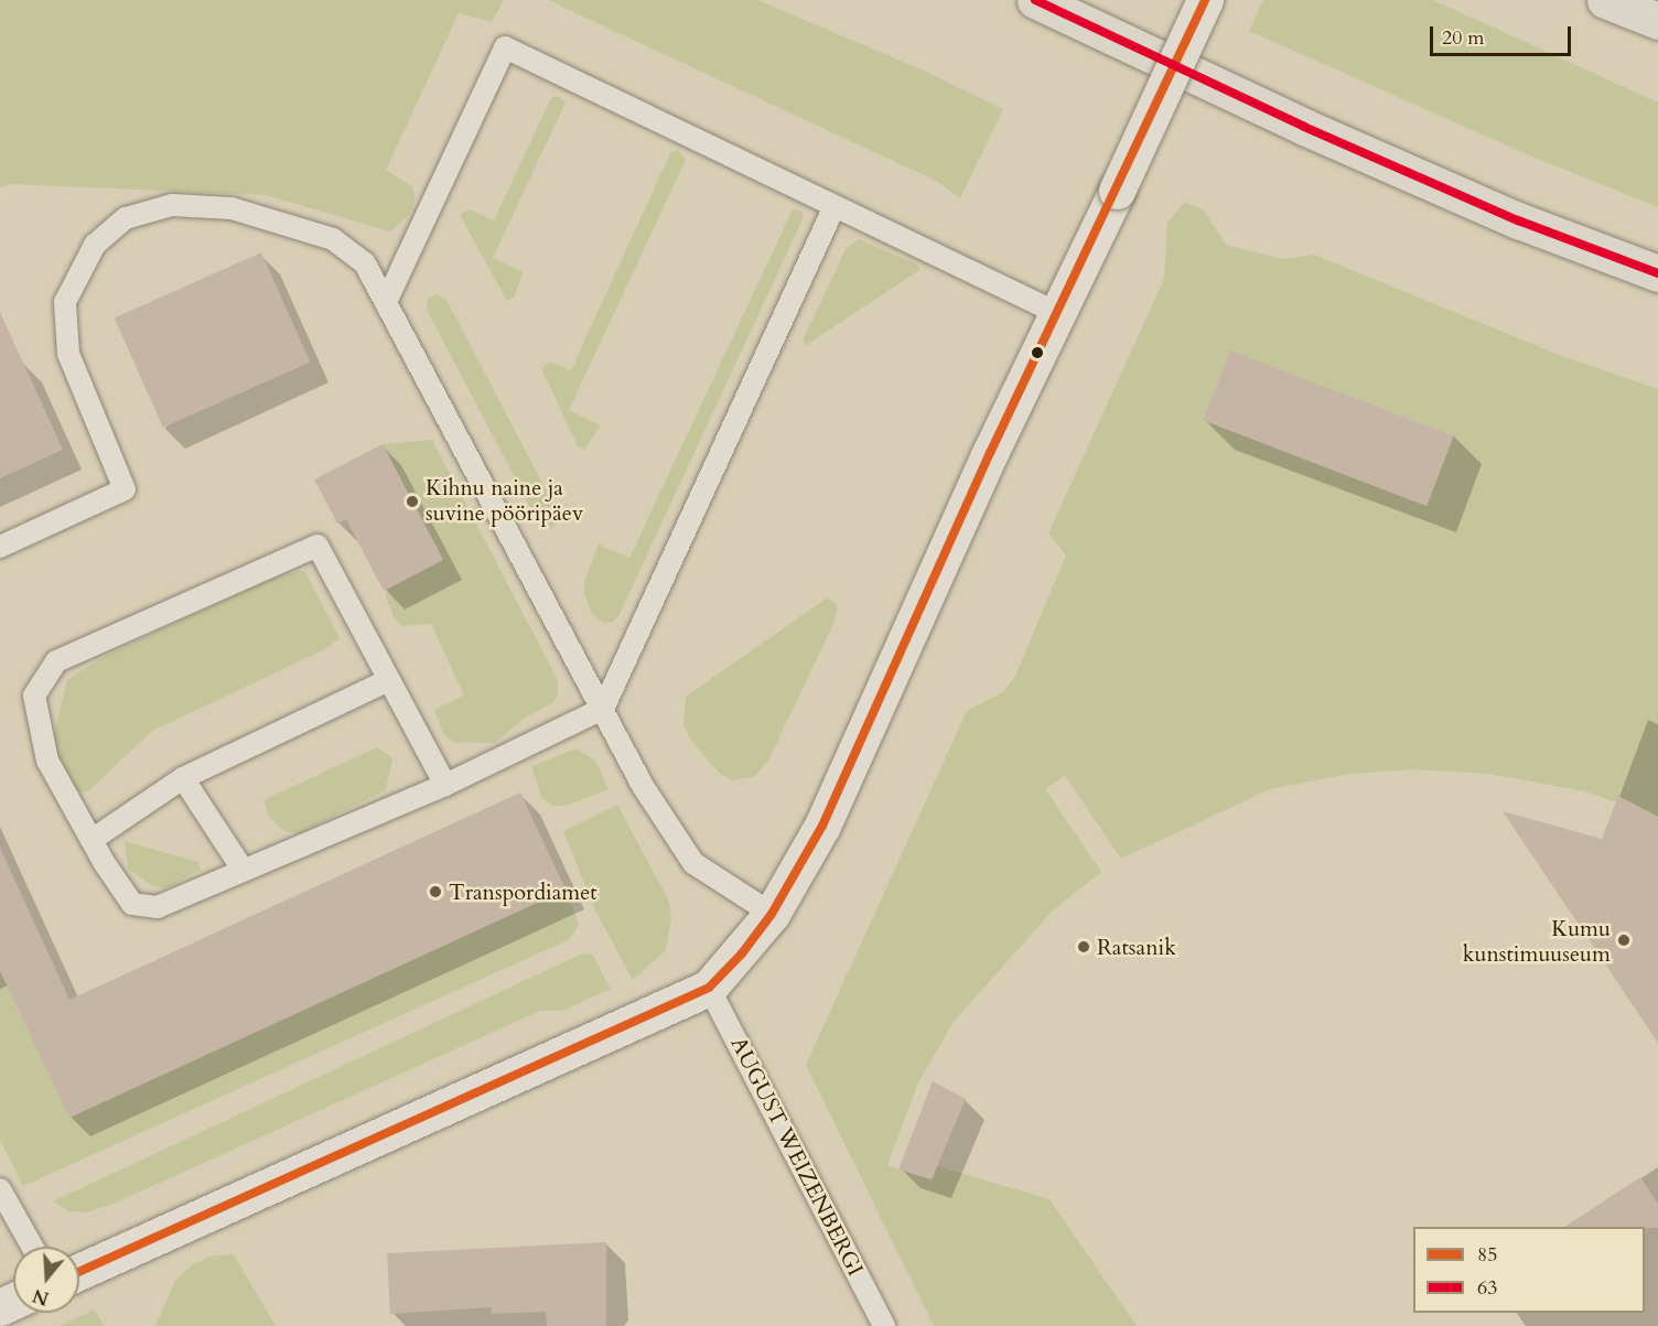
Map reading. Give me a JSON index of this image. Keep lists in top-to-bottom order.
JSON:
{
  "streets": {
    "lane": ["AUGUST WEIZENBERGI"]
  },
  "places": [
    "Kihnu naine ja suvine pööripäev",
    "Transpordiamet",
    "Kumu kunstimuuseum",
    "Ratsanik"
  ],
  "lines": ["transit line 85", "transit line 63"],
  "legend": ["85", "63"],
  "scale_bar": "20 m",
  "north": "bottom"
}
